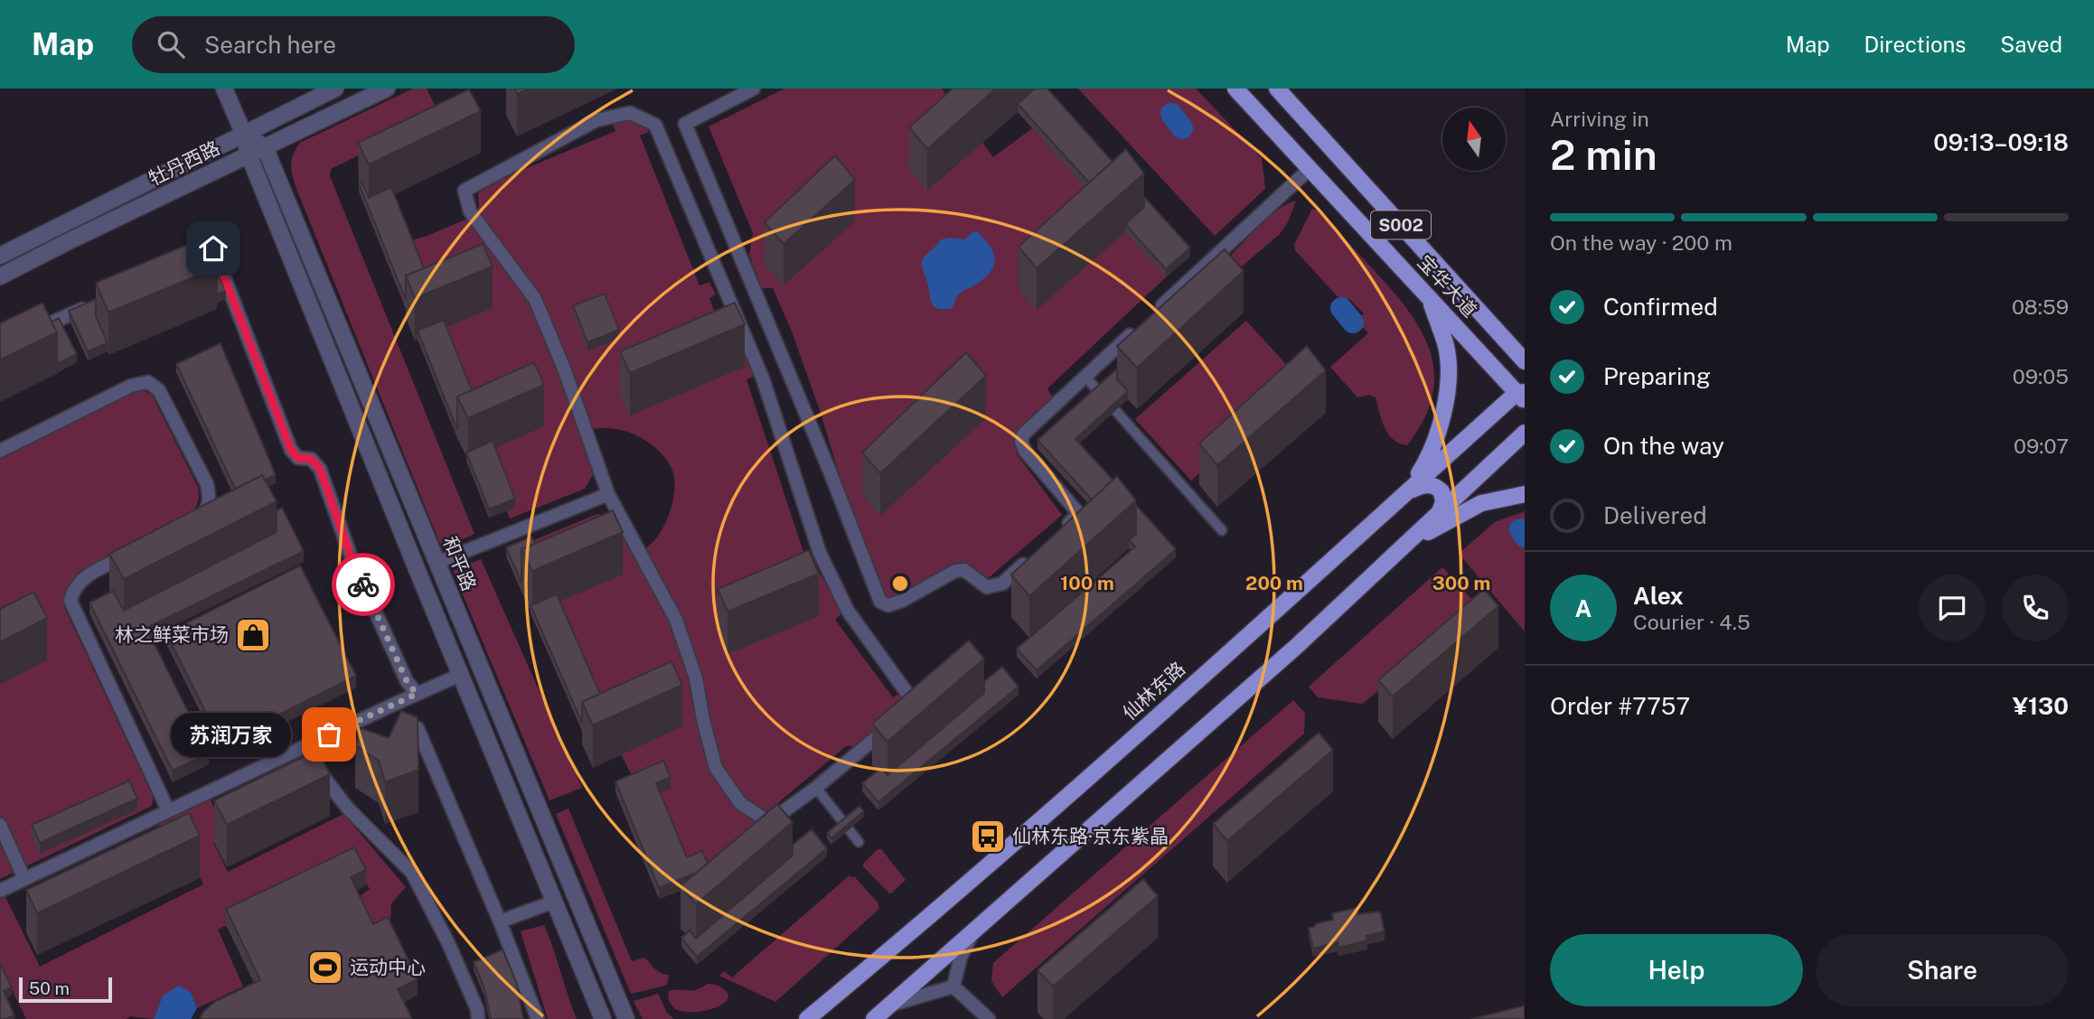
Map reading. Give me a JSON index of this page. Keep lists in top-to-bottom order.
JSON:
{
  "streets": {
    "main road": ["S002", "宝华大道", "仙林东路"],
    "street": ["牡丹西路", "和平路"]
  },
  "crossings": [
    ["牡丹西路", "和平路"],
    ["宝华大道", "仙林东路"]
  ],
  "places": {
    "shop": ["林之鲜菜市场"],
    "other": ["苏润万家"],
    "bus stop": ["仙林东路·京东紫晶"],
    "sports": ["运动中心"]
  },
  "scale_bar": "50 m",
  "north": "top",
  "page": {
    "header": "Map",
    "search": "Search here",
    "nav": ["Map", "Directions", "Saved"],
    "heading": ["2 min", "Arriving in", "09:13–09:18"],
    "panel": [
      "Alex",
      "Courier · 4.5",
      "Order #7757",
      "¥130"
    ],
    "bar": "On the way · 200 m",
    "list": [
      ["Confirmed", "08:59"],
      ["Preparing", "09:05"],
      ["On the way", "09:07"],
      "Delivered"
    ],
    "round": "A",
    "bubble": "苏润万家",
    "buttons": ["Help", "Share"],
    "scale": "50 m"
  },
  "rings": ["100 m", "200 m", "300 m"]
}
